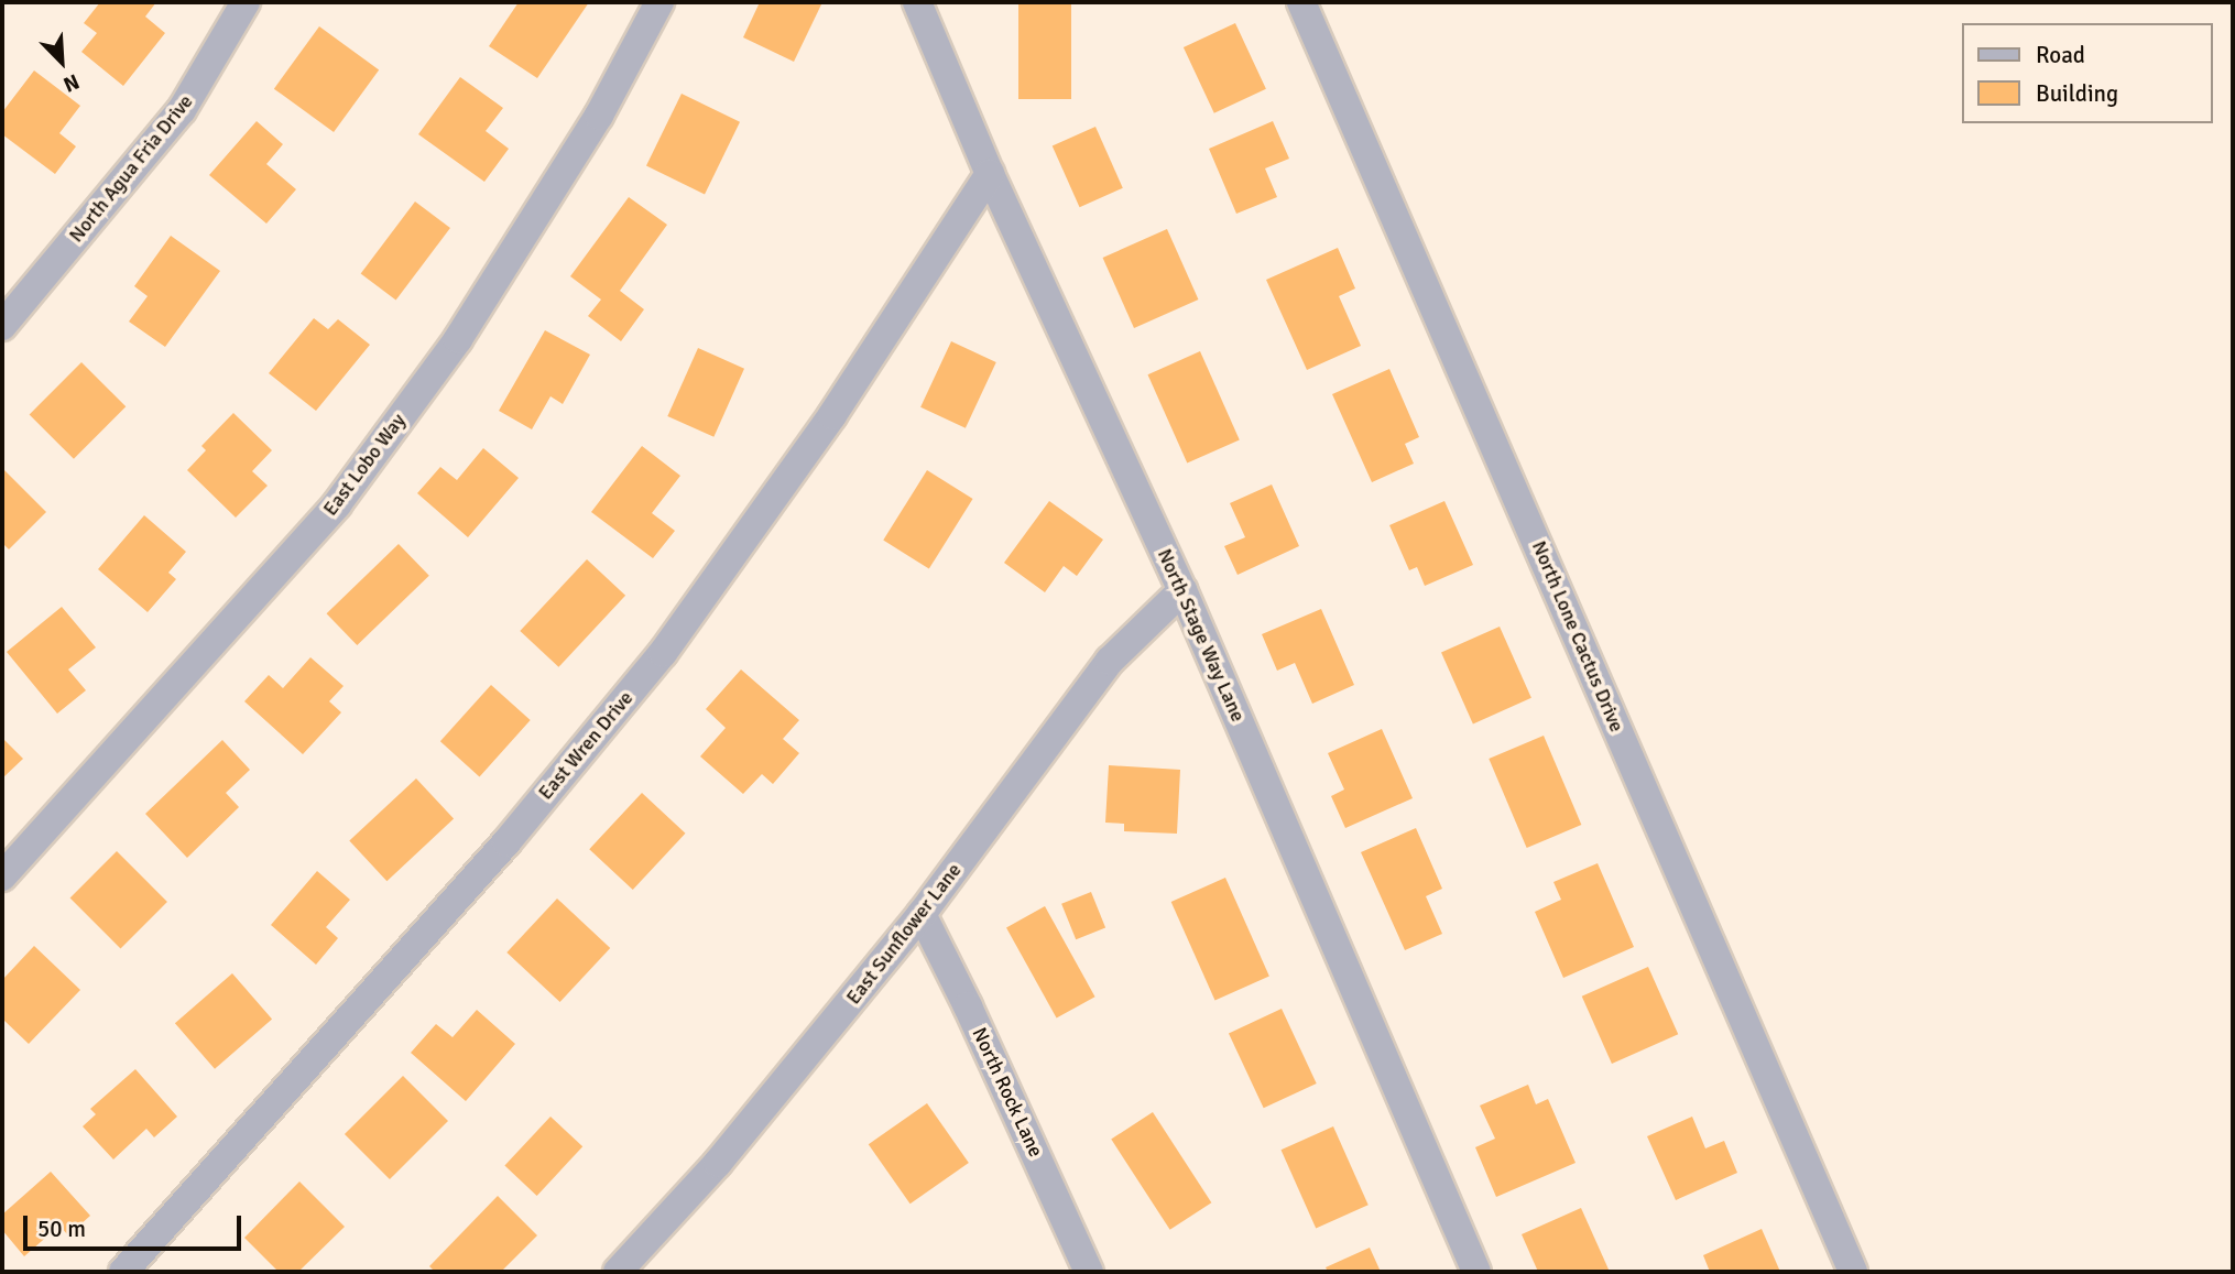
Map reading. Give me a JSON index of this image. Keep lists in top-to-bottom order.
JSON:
{
  "streets": {
    "street": [
      "North Agua Fria Drive",
      "East Lobo Way",
      "North Stage Way Lane",
      "North Lone Cactus Drive",
      "East Wren Drive",
      "East Sunflower Lane",
      "North Rock Lane"
    ]
  },
  "crossings": [
    ["North Stage Way Lane", "East Wren Drive"],
    ["North Stage Way Lane", "East Sunflower Lane"],
    ["East Sunflower Lane", "North Rock Lane"]
  ],
  "legend": ["Road", "Building"],
  "scale_bar": "50 m",
  "north": "bottom right"
}
